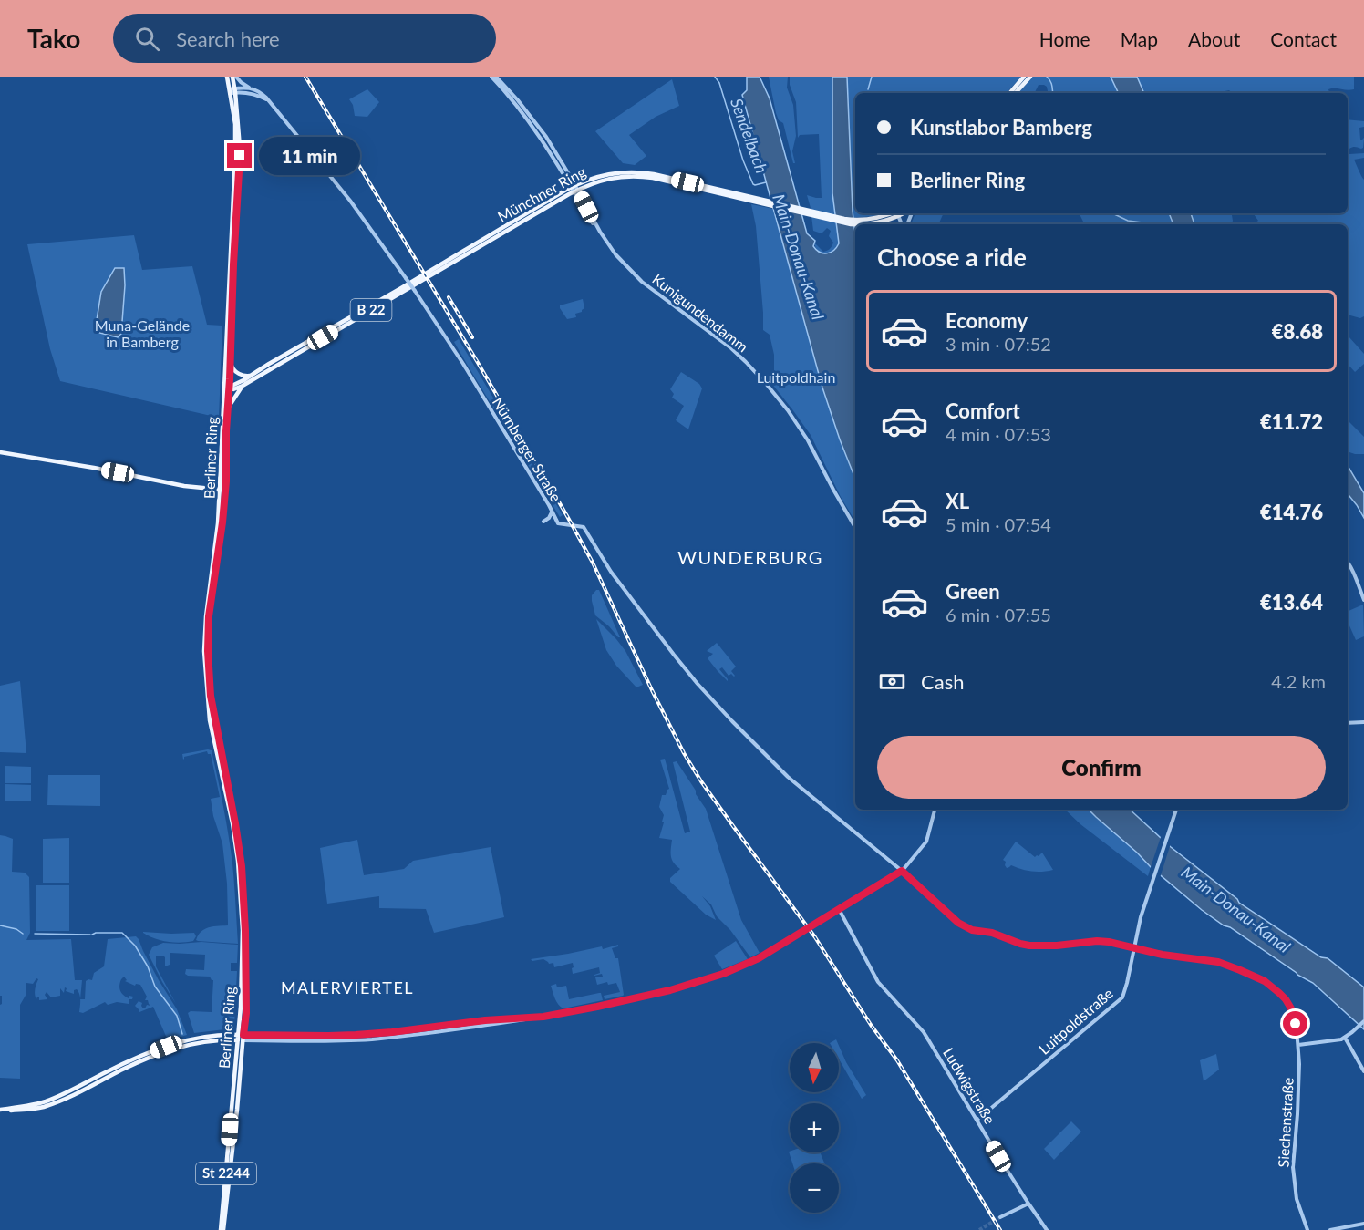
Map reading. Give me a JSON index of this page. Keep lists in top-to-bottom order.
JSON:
{
  "streets": {
    "main road": [
      "Münchner Ring",
      "B 22",
      "Berliner Ring",
      "St 2244"
    ],
    "street": [
      "Kunigundendamm",
      "Nürnberger Straße",
      "Luitpoldstraße",
      "Ludwigstraße",
      "Siechenstraße"
    ]
  },
  "crossings": [
    ["Münchner Ring", "B 22"],
    ["Münchner Ring", "Kunigundendamm"],
    ["Münchner Ring", "Berliner Ring"],
    ["B 22", "Berliner Ring"],
    ["Nürnberger Straße", "Berliner Ring"],
    ["Nürnberger Straße", "Luitpoldstraße"],
    ["Nürnberger Straße", "Siechenstraße"],
    ["Luitpoldstraße", "Ludwigstraße"]
  ],
  "districts": ["WUNDERBURG", "MALERVIERTEL"],
  "water": ["Sendelbach", "Main-Donau-Kanal"],
  "parks": ["Muna-Gelände in Bamberg", "Luitpoldhain"],
  "north": "bottom",
  "page": {
    "header": "Tako",
    "search": "Search here",
    "nav": [
      "Home",
      "Map",
      "About",
      "Contact"
    ],
    "banner": ["Kunstlabor Bamberg", "Berliner Ring"],
    "bubble": "11 min",
    "heading": "Choose a ride",
    "list": [
      {
        "name": "Economy",
        "note": "3 min · 07:52",
        "value": "€8.68"
      },
      {
        "name": "Comfort",
        "note": "4 min · 07:53",
        "value": "€11.72"
      },
      {
        "name": "XL",
        "note": "5 min · 07:54",
        "value": "€14.76"
      },
      {
        "name": "Green",
        "note": "6 min · 07:55",
        "value": "€13.64"
      }
    ],
    "pay": ["Cash", "4.2 km"],
    "buttons": "Confirm",
    "map_buttons": ["+", "−"]
  }
}
